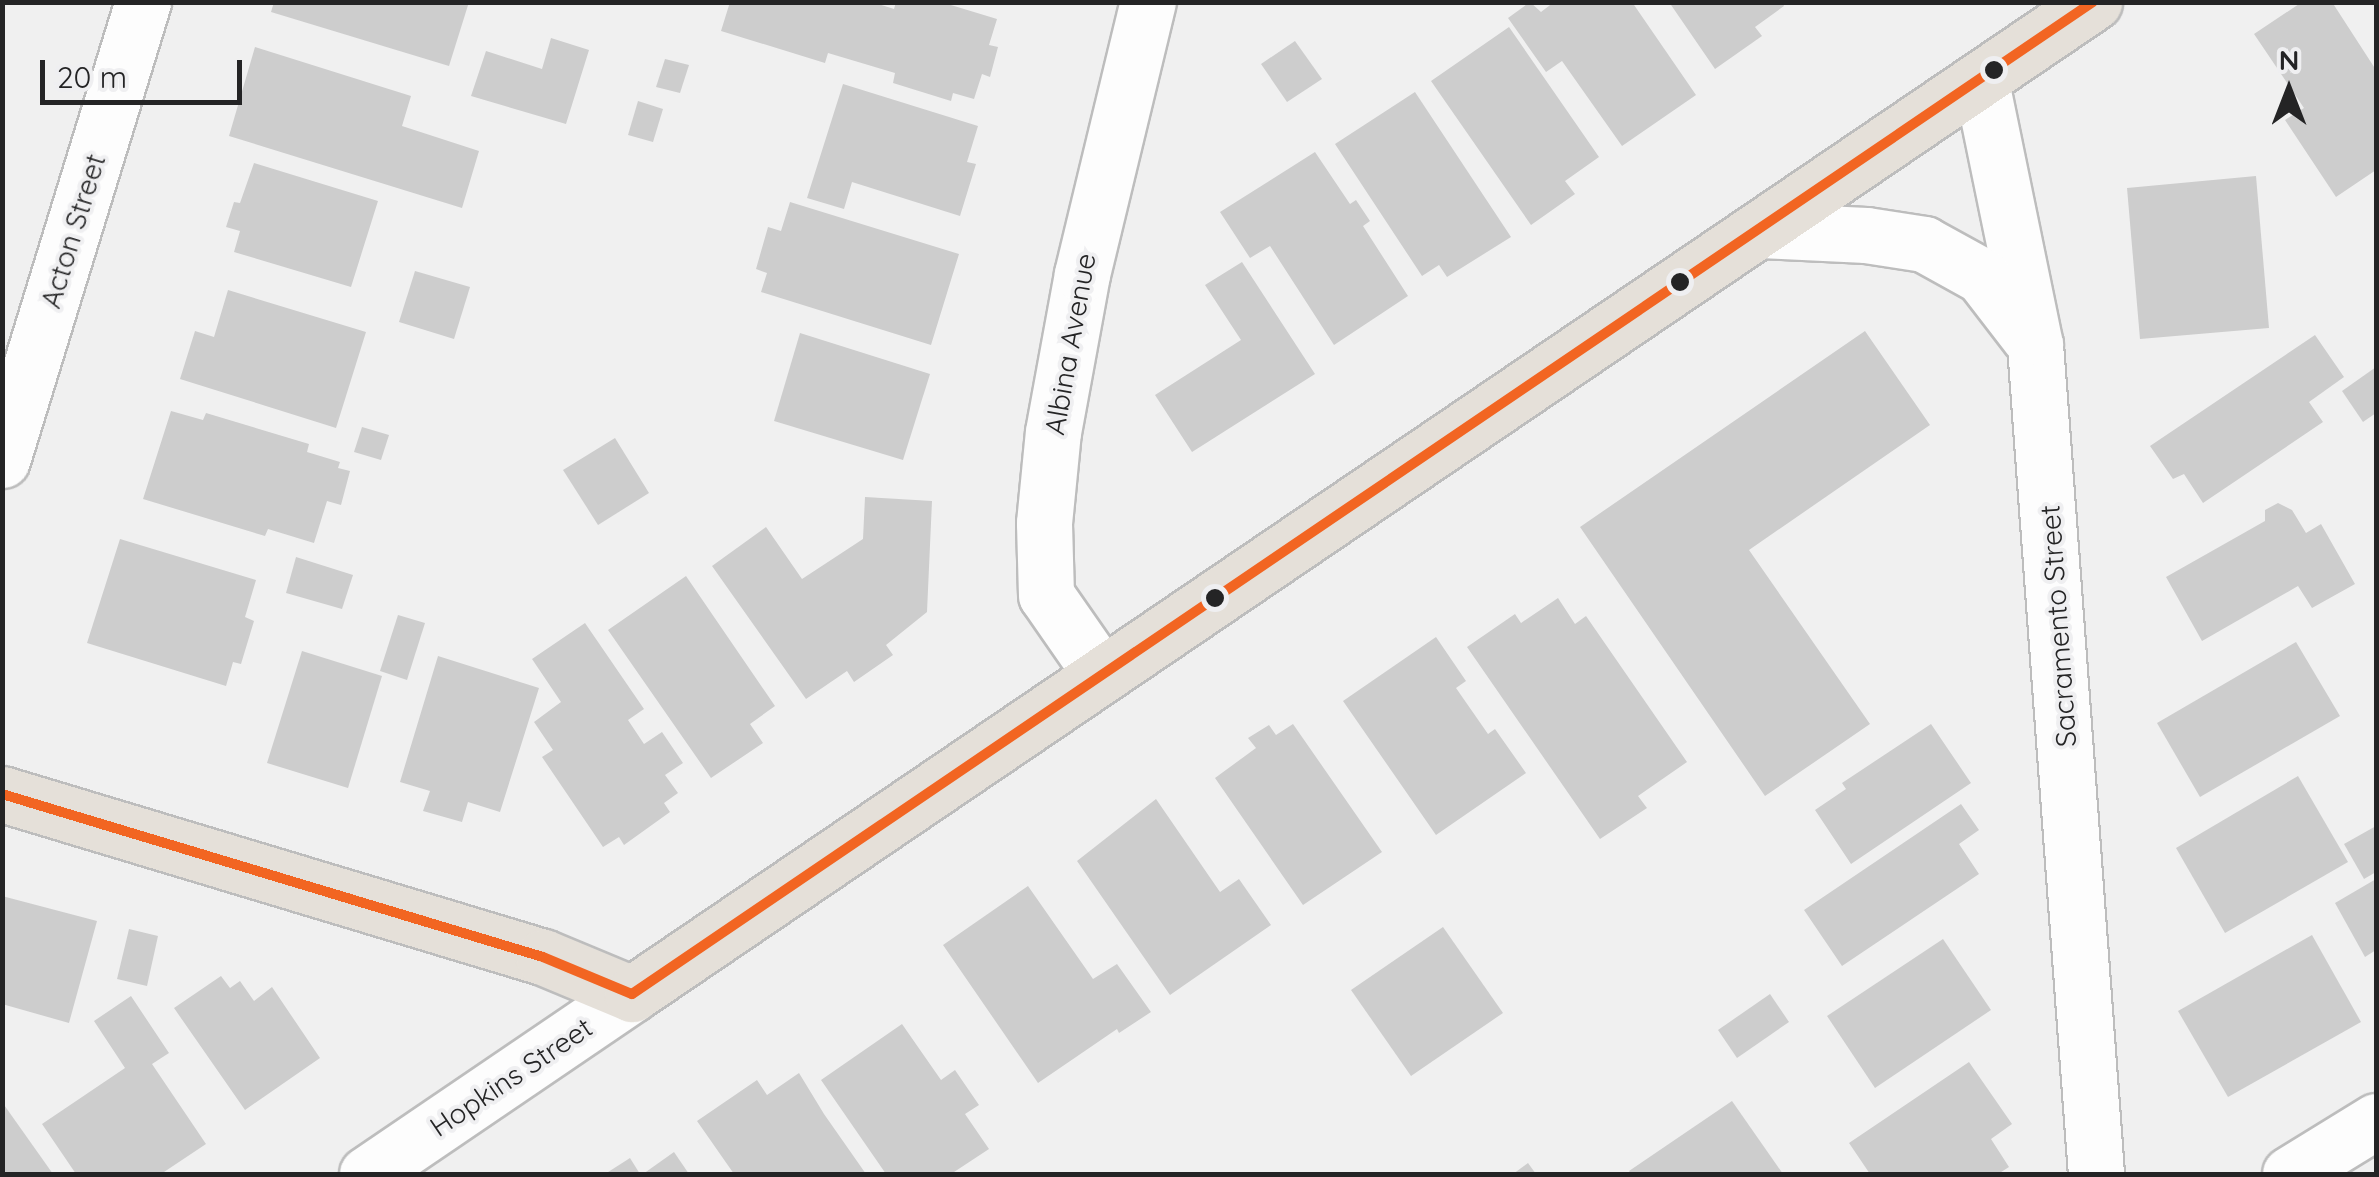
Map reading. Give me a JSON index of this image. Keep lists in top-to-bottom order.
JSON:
{
  "streets": {
    "main road": ["Hopkins Street"],
    "street": ["Acton Street", "Albina Avenue", "Sacramento Street"]
  },
  "crossings": [
    ["Albina Avenue", "Hopkins Street"],
    ["Sacramento Street", "Hopkins Street"]
  ],
  "scale_bar": "20 m",
  "north": "top"
}
